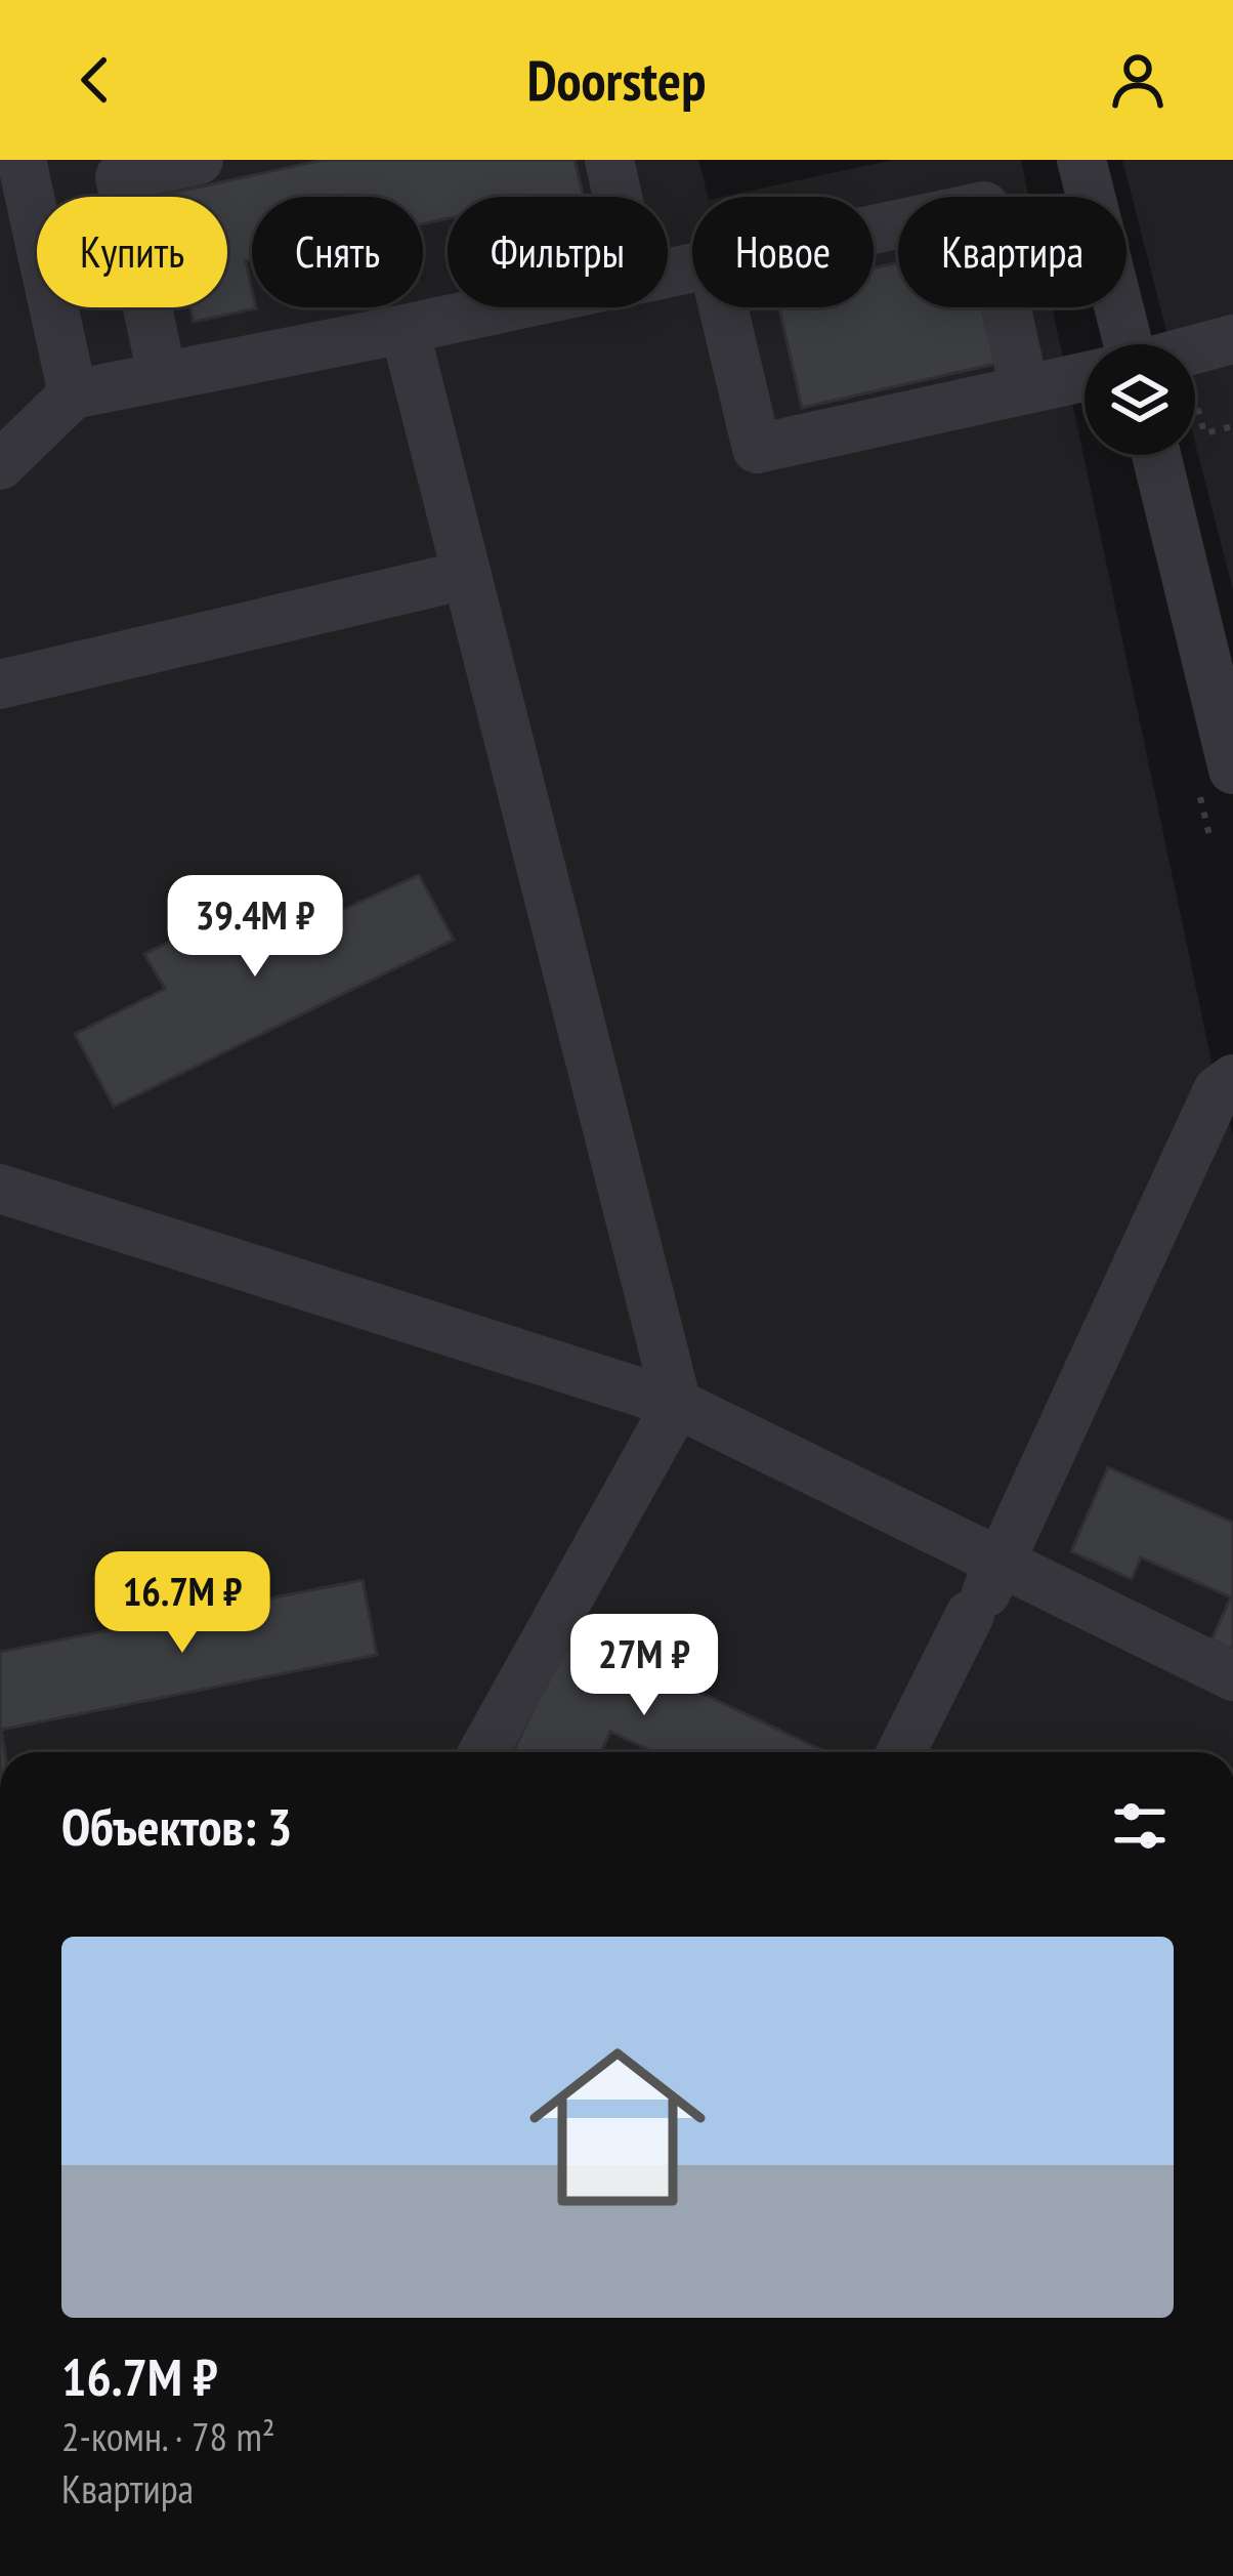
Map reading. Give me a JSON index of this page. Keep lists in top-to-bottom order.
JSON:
{
  "page": {
    "header": "Doorstep",
    "chip": [
      "Купить",
      "Снять",
      "Фильтры",
      "Новое",
      "Квартира"
    ],
    "price": ["39.4M ₽", "16.7M ₽", "27M ₽"],
    "heading": "Объектов: 3",
    "list": [
      {
        "name": "16.7M ₽",
        "note": "2-комн. · 78 m² · Квартира"
      }
    ]
  }
}
